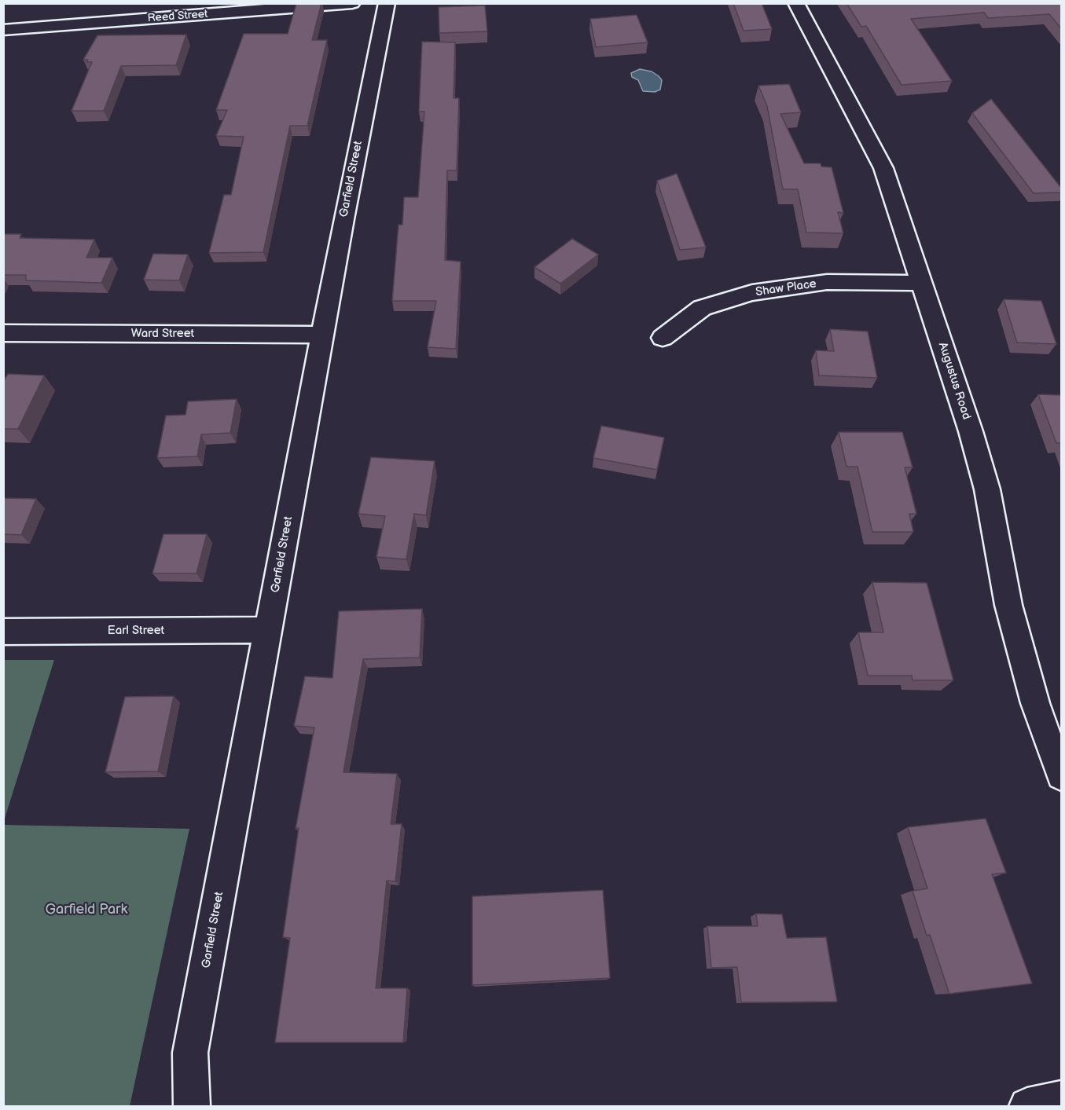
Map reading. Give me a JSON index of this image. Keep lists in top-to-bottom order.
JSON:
{
  "streets": {
    "street": [
      "Reed Street",
      "Garfield Street",
      "Shaw Place",
      "Ward Street",
      "Augustus Road",
      "Earl Street"
    ]
  },
  "crossings": [
    ["Garfield Street", "Ward Street"],
    ["Garfield Street", "Earl Street"],
    ["Shaw Place", "Augustus Road"]
  ],
  "parks": ["Garfield Park"]
}
